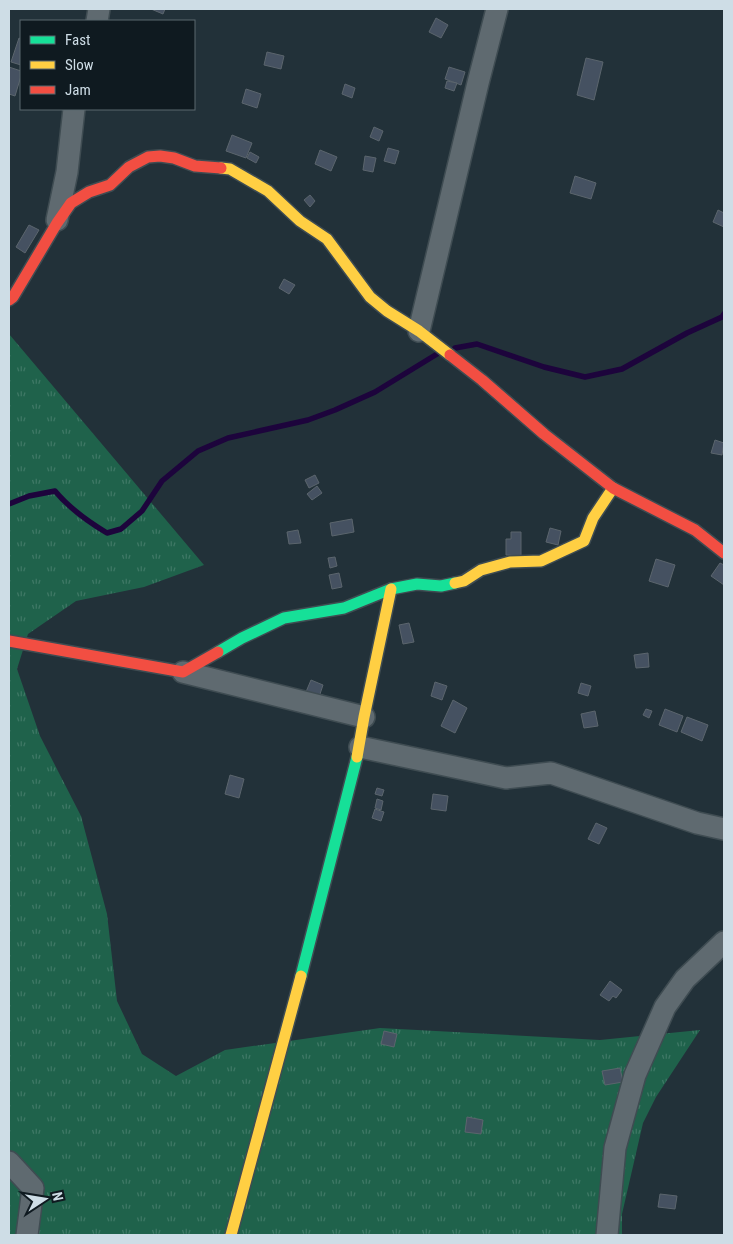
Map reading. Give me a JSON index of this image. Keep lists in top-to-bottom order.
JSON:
{
  "legend": ["Fast", "Slow", "Jam"],
  "north": "right"
}
